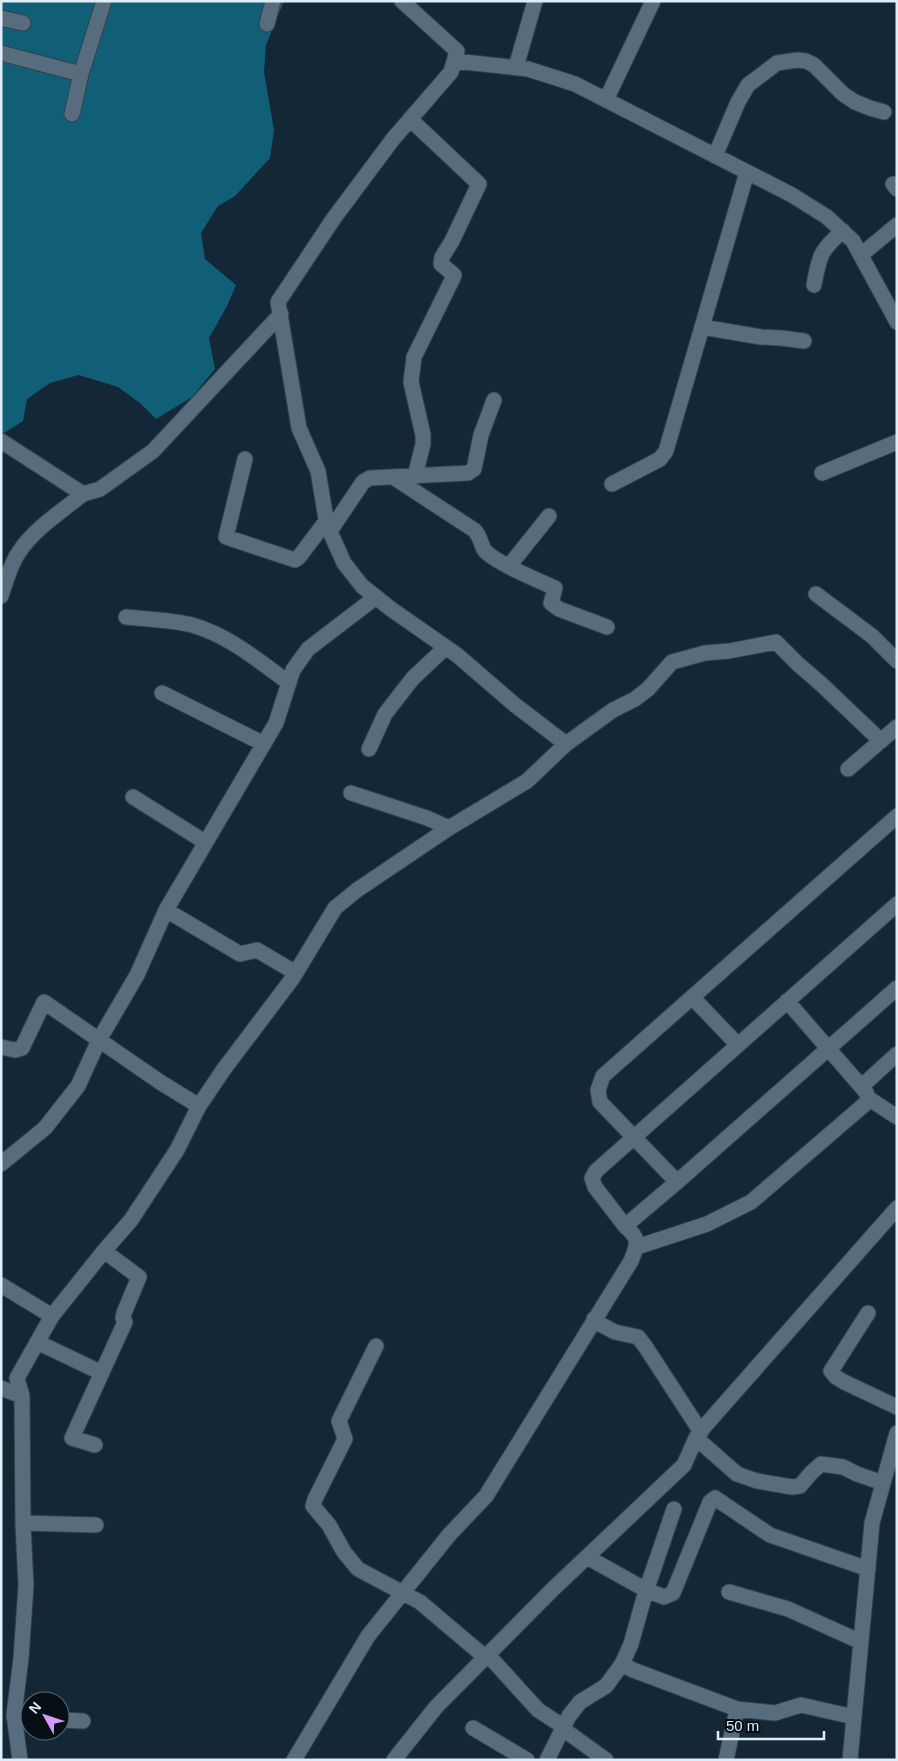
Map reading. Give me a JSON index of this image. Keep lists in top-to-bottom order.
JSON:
{
  "scale_bar": "50 m",
  "north": "top left"
}
